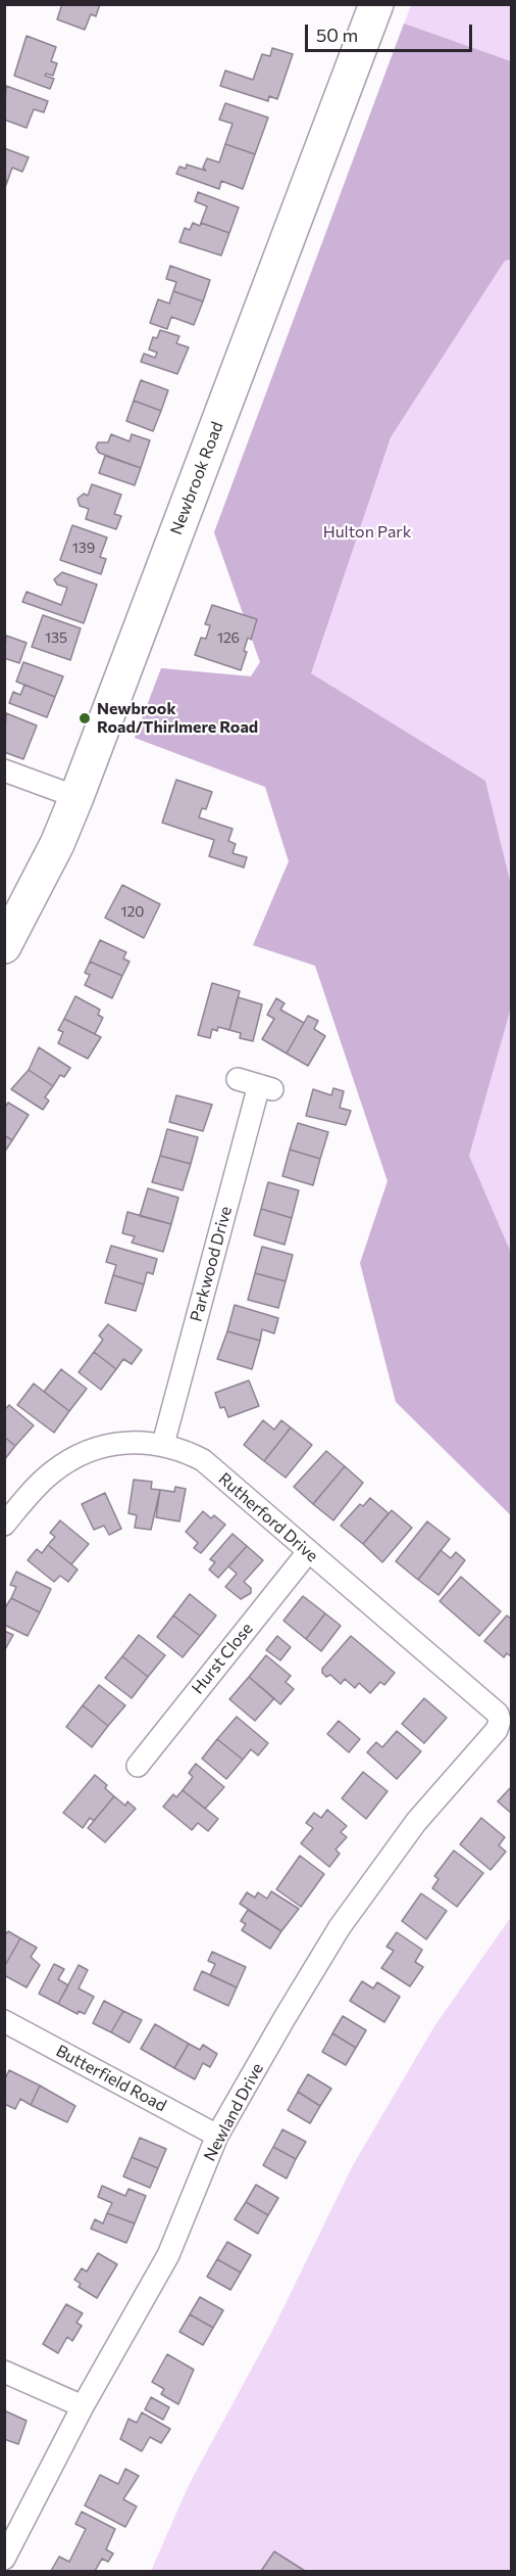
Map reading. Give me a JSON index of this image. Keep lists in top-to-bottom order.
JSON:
{
  "streets": {
    "highway": ["Newbrook Road"],
    "street": [
      "Parkwood Drive",
      "Rutherford Drive",
      "Hurst Close",
      "Butterfield Road",
      "Newland Drive"
    ]
  },
  "crossings": [
    ["Parkwood Drive", "Rutherford Drive"],
    ["Rutherford Drive", "Hurst Close"],
    ["Rutherford Drive", "Newland Drive"],
    ["Butterfield Road", "Newland Drive"]
  ],
  "parks": ["Hulton Park"],
  "places": ["Newbrook Road/Thirlmere Road"],
  "house_numbers": [
    "139",
    "135",
    "126",
    "120"
  ],
  "scale_bar": "50 m"
}
